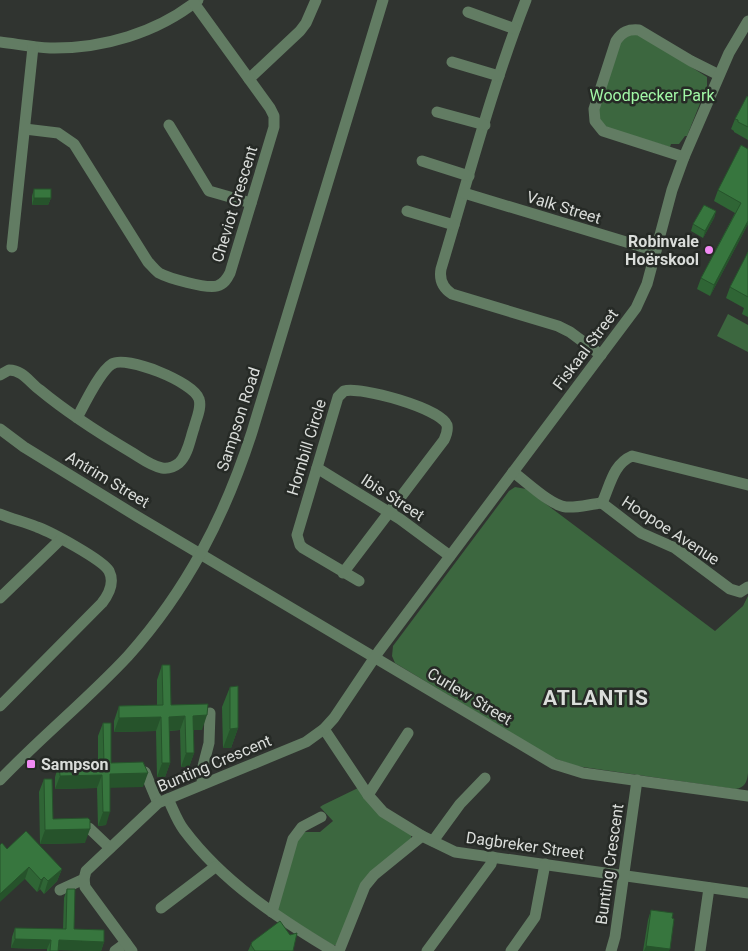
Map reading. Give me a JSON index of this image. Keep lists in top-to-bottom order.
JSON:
{
  "streets": {
    "street": [
      "Cheviot Crescent",
      "Valk Street",
      "Fiskaal Street",
      "Sampson Road",
      "Hornbill Circle",
      "Antrim Street",
      "Ibis Street",
      "Hoopoe Avenue",
      "Curlew Street",
      "Bunting Crescent",
      "Dagbreker Street"
    ]
  },
  "crossings": [
    ["Valk Street", "Fiskaal Street"],
    ["Fiskaal Street", "Ibis Street"],
    ["Fiskaal Street", "Curlew Street"],
    ["Fiskaal Street", "Bunting Crescent"],
    ["Sampson Road", "Antrim Street"],
    ["Sampson Road", "Curlew Street"],
    ["Hornbill Circle", "Ibis Street"],
    ["Antrim Street", "Curlew Street"],
    ["Curlew Street", "Bunting Crescent"],
    ["Bunting Crescent", "Dagbreker Street"]
  ],
  "districts": ["ATLANTIS"],
  "parks": ["Woodpecker Park"],
  "places": {
    "other": ["Robinvale Hoërskool"],
    "transit": ["Sampson"]
  }
}
